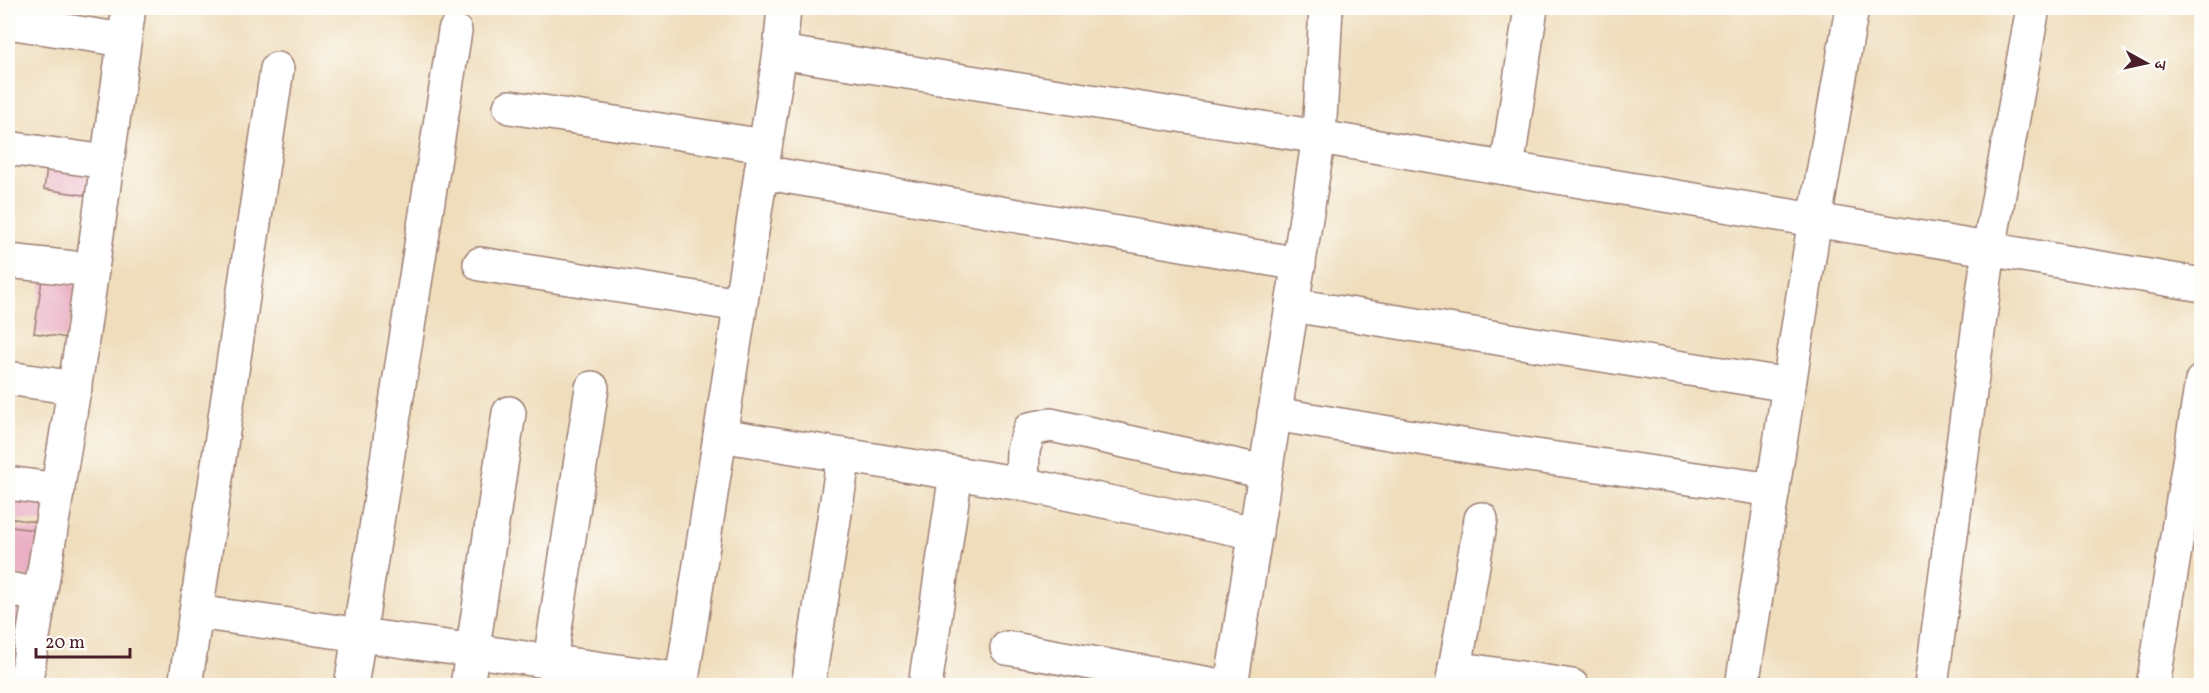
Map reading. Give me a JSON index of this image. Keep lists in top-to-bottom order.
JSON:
{
  "scale_bar": "20 m",
  "north": "right"
}
